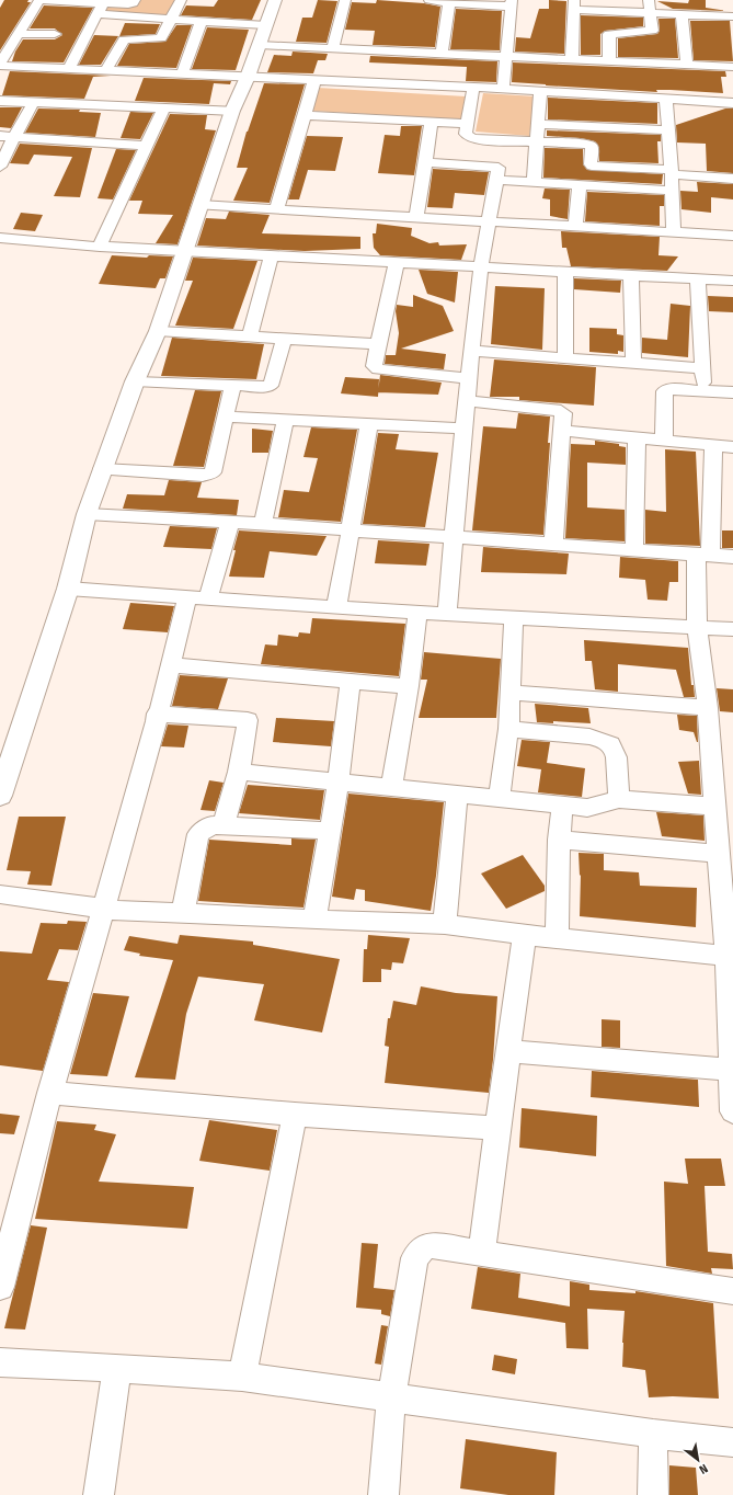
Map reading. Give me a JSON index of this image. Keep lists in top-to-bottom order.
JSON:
{
  "north": "bottom right"
}
